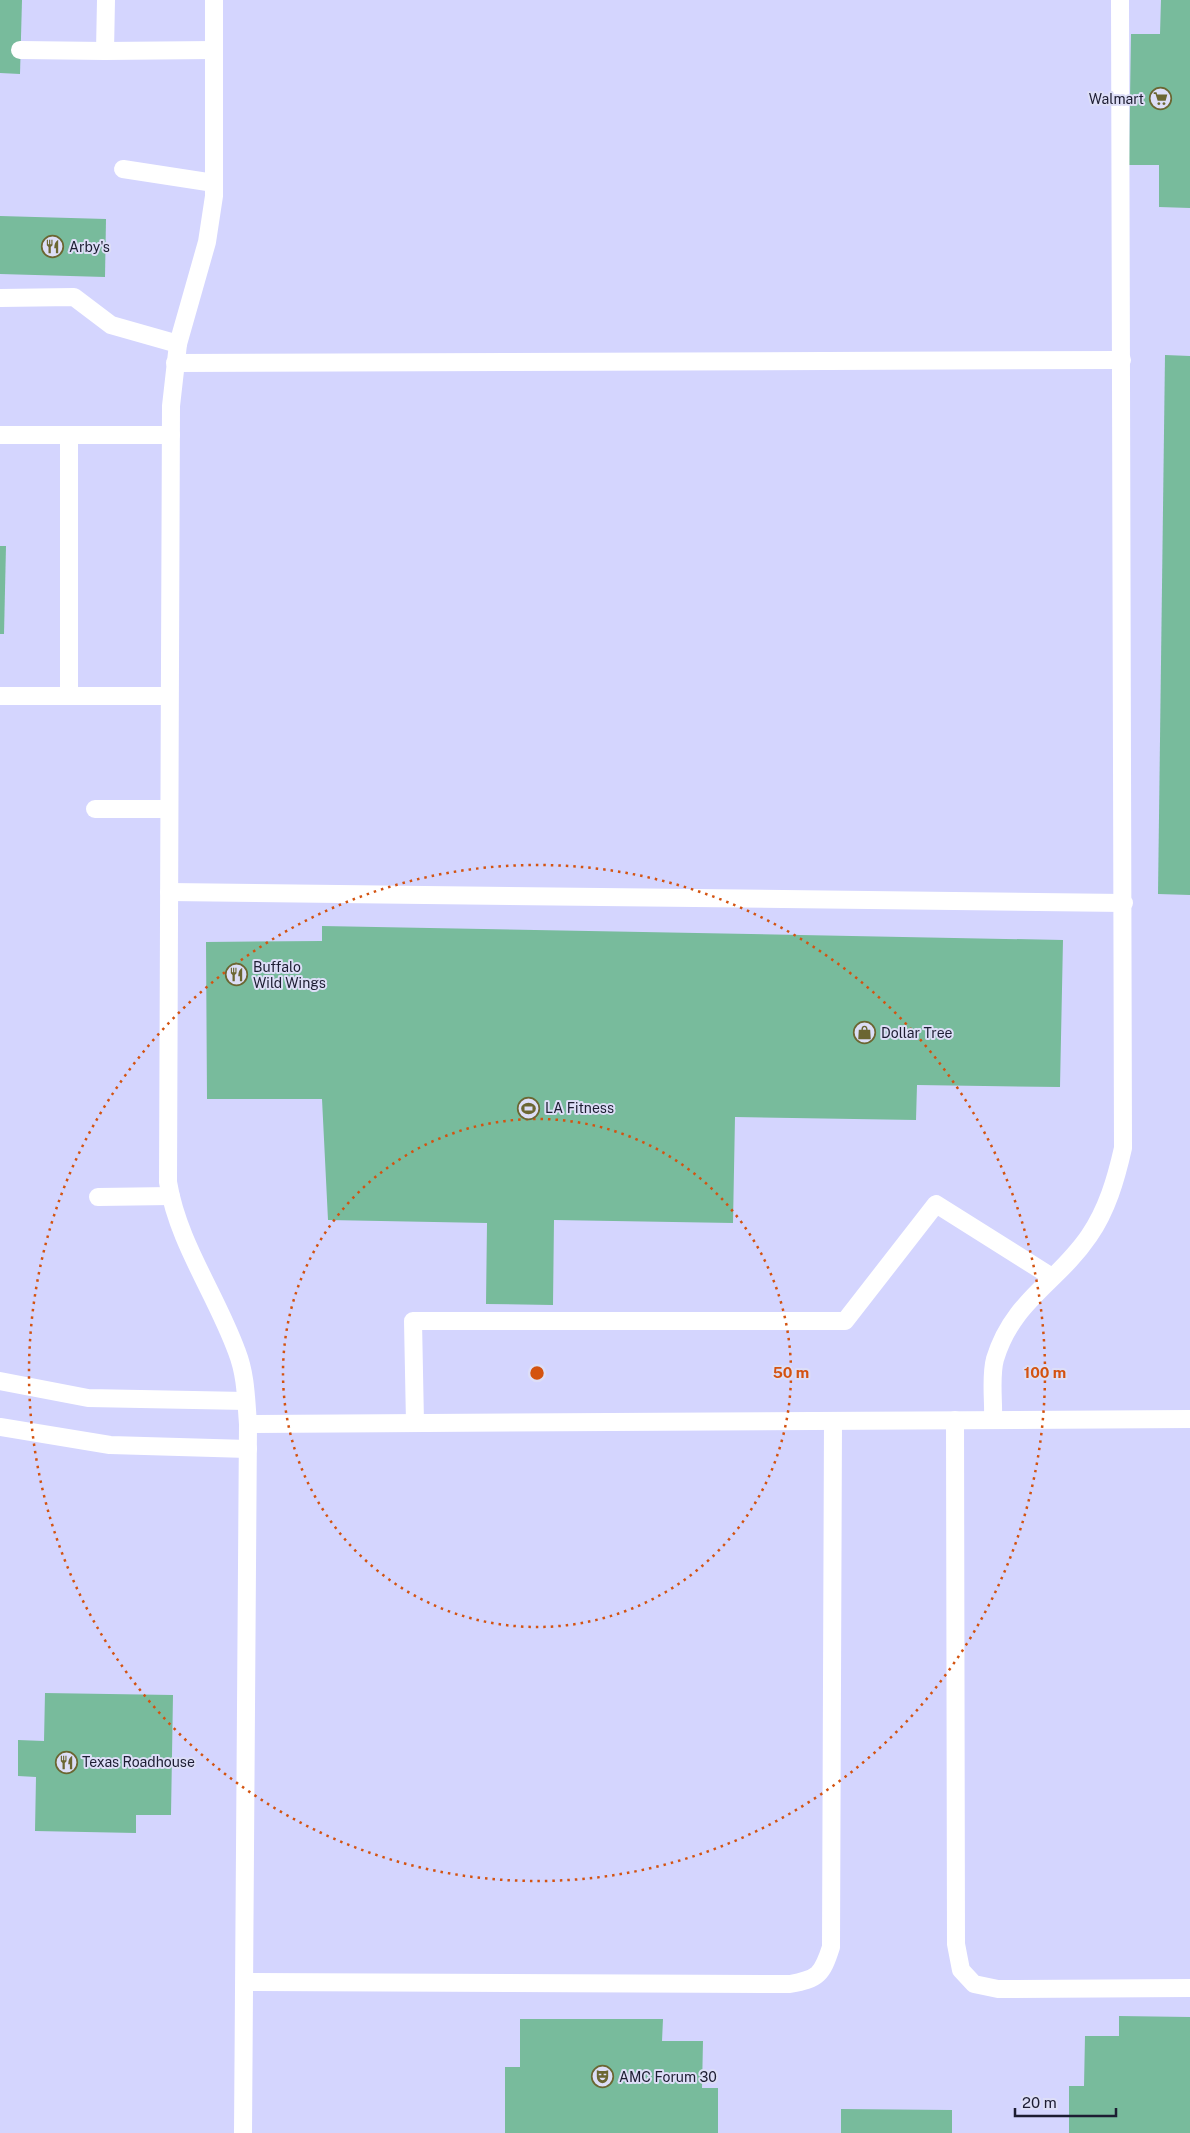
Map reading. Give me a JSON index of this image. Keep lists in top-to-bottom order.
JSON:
{
  "places": {
    "supermarket": ["Walmart"],
    "restaurant": ["Arby's", "Buffalo Wild Wings", "Texas Roadhouse"],
    "shop": ["Dollar Tree"],
    "sports": ["LA Fitness"],
    "theatre": ["AMC Forum 30"]
  },
  "scale_bar": "20 m",
  "rings": ["50 m", "100 m"]
}
